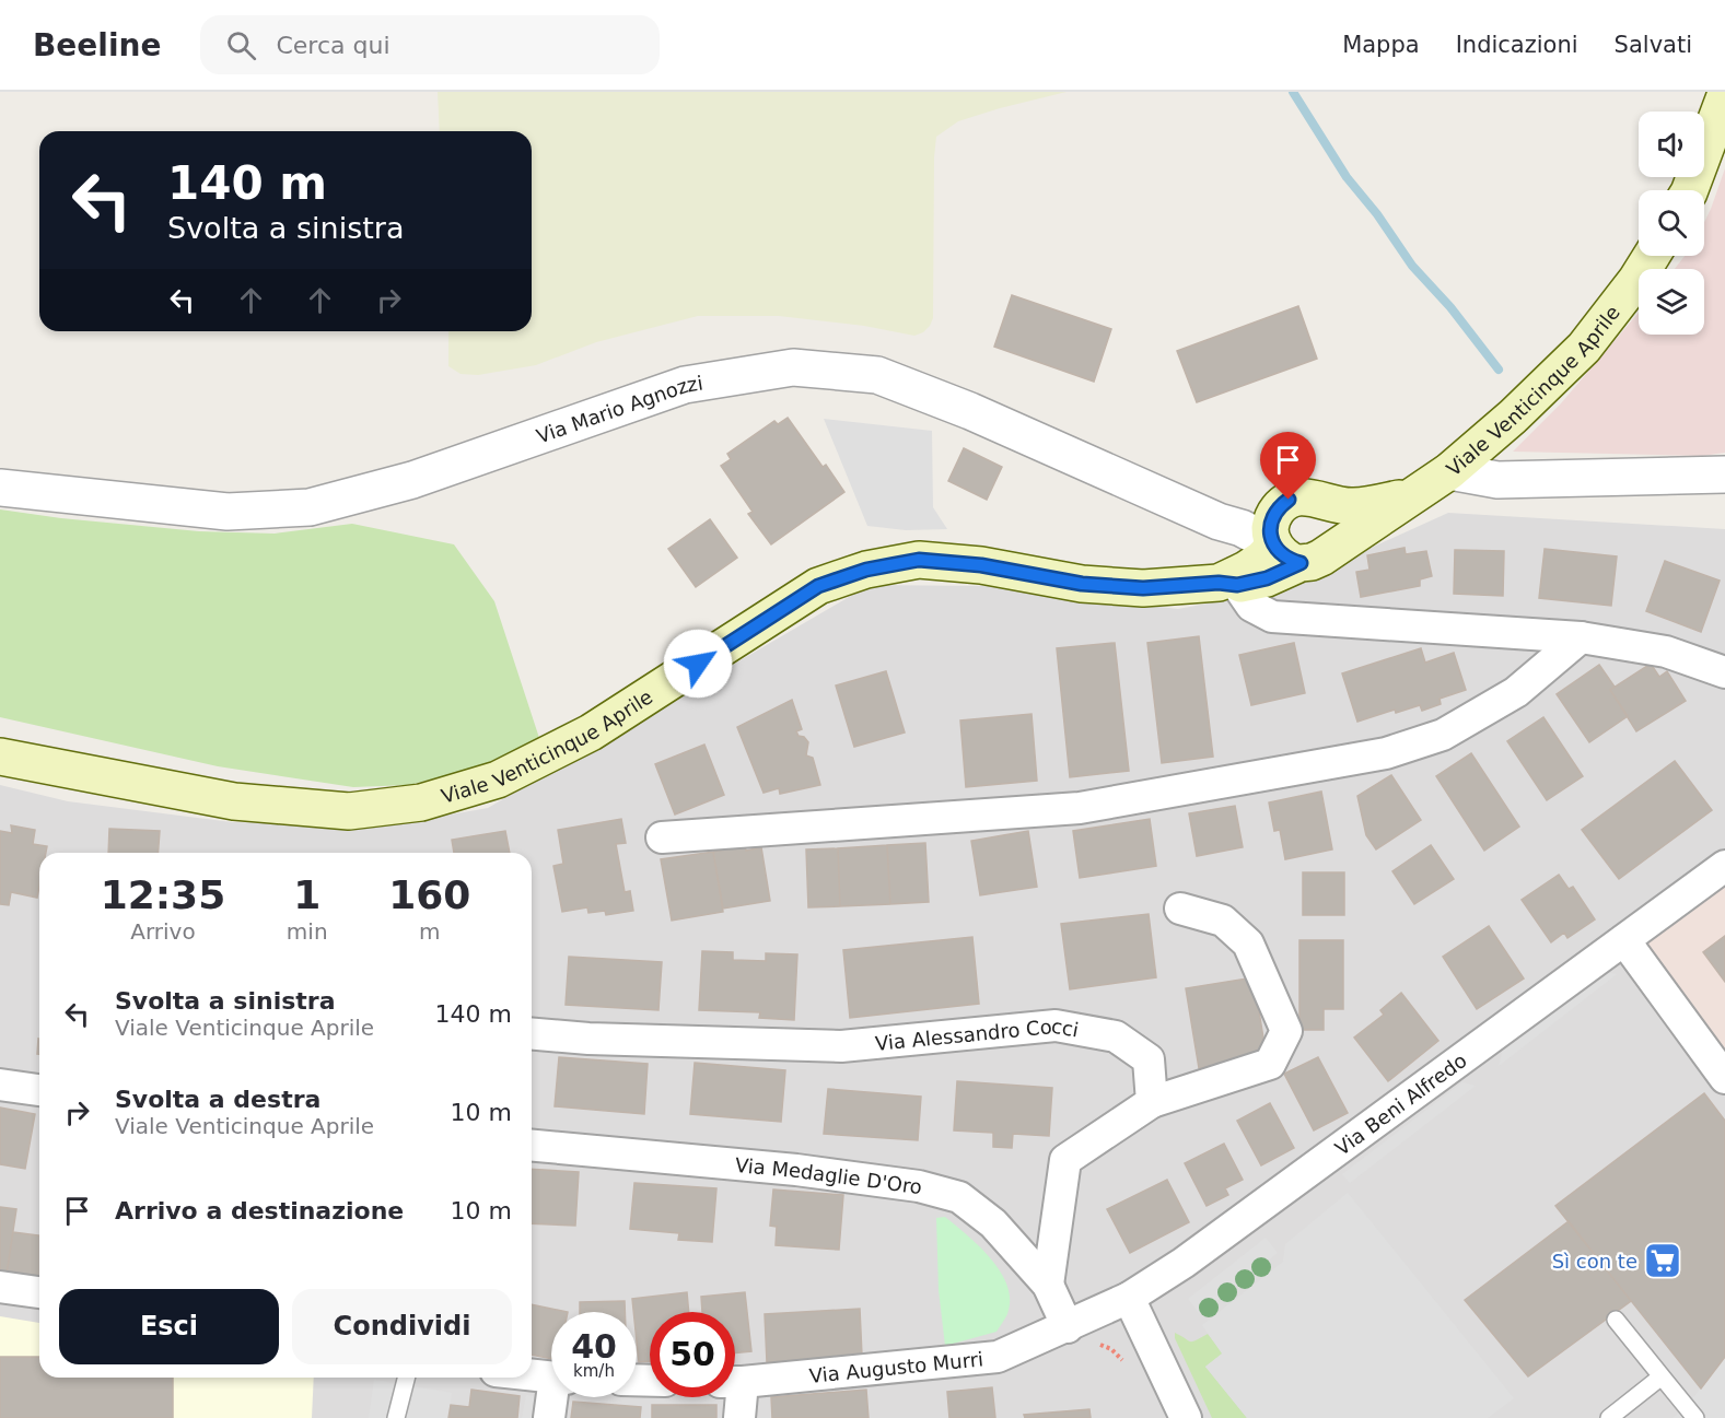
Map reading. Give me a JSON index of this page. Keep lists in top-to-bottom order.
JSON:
{
  "streets": {
    "main road": ["Viale Venticinque Aprile"],
    "street": [
      "Via Mario Agnozzi",
      "Via Alessandro Cocci",
      "Via Beni Alfredo",
      "Via Medaglie D'Oro",
      "Via Augusto Murri"
    ]
  },
  "crossings": [
    ["Viale Venticinque Aprile", "Via Mario Agnozzi"],
    ["Via Beni Alfredo", "Via Medaglie D'Oro"],
    ["Via Beni Alfredo", "Via Augusto Murri"],
    ["Via Medaglie D'Oro", "Via Augusto Murri"]
  ],
  "places": {
    "supermarket": ["Sì con te"]
  },
  "page": {
    "header": "Beeline",
    "search": "Cerca qui",
    "nav": ["Mappa", "Indicazioni", "Salvati"],
    "turn": ["140 m", "Svolta a sinistra"],
    "eta": [
      "12:35",
      "Arrivo",
      "1",
      "min",
      "160",
      "m"
    ],
    "list": [
      {
        "name": "Svolta a sinistra",
        "note": "Viale Venticinque Aprile",
        "value": "140 m"
      },
      {
        "name": "Svolta a destra",
        "note": "Viale Venticinque Aprile",
        "value": "10 m"
      },
      {
        "name": "Arrivo a destinazione",
        "value": "10 m"
      }
    ],
    "buttons": ["Esci", "Condividi"],
    "speed": "40 km/h",
    "limit": "50"
  }
}
